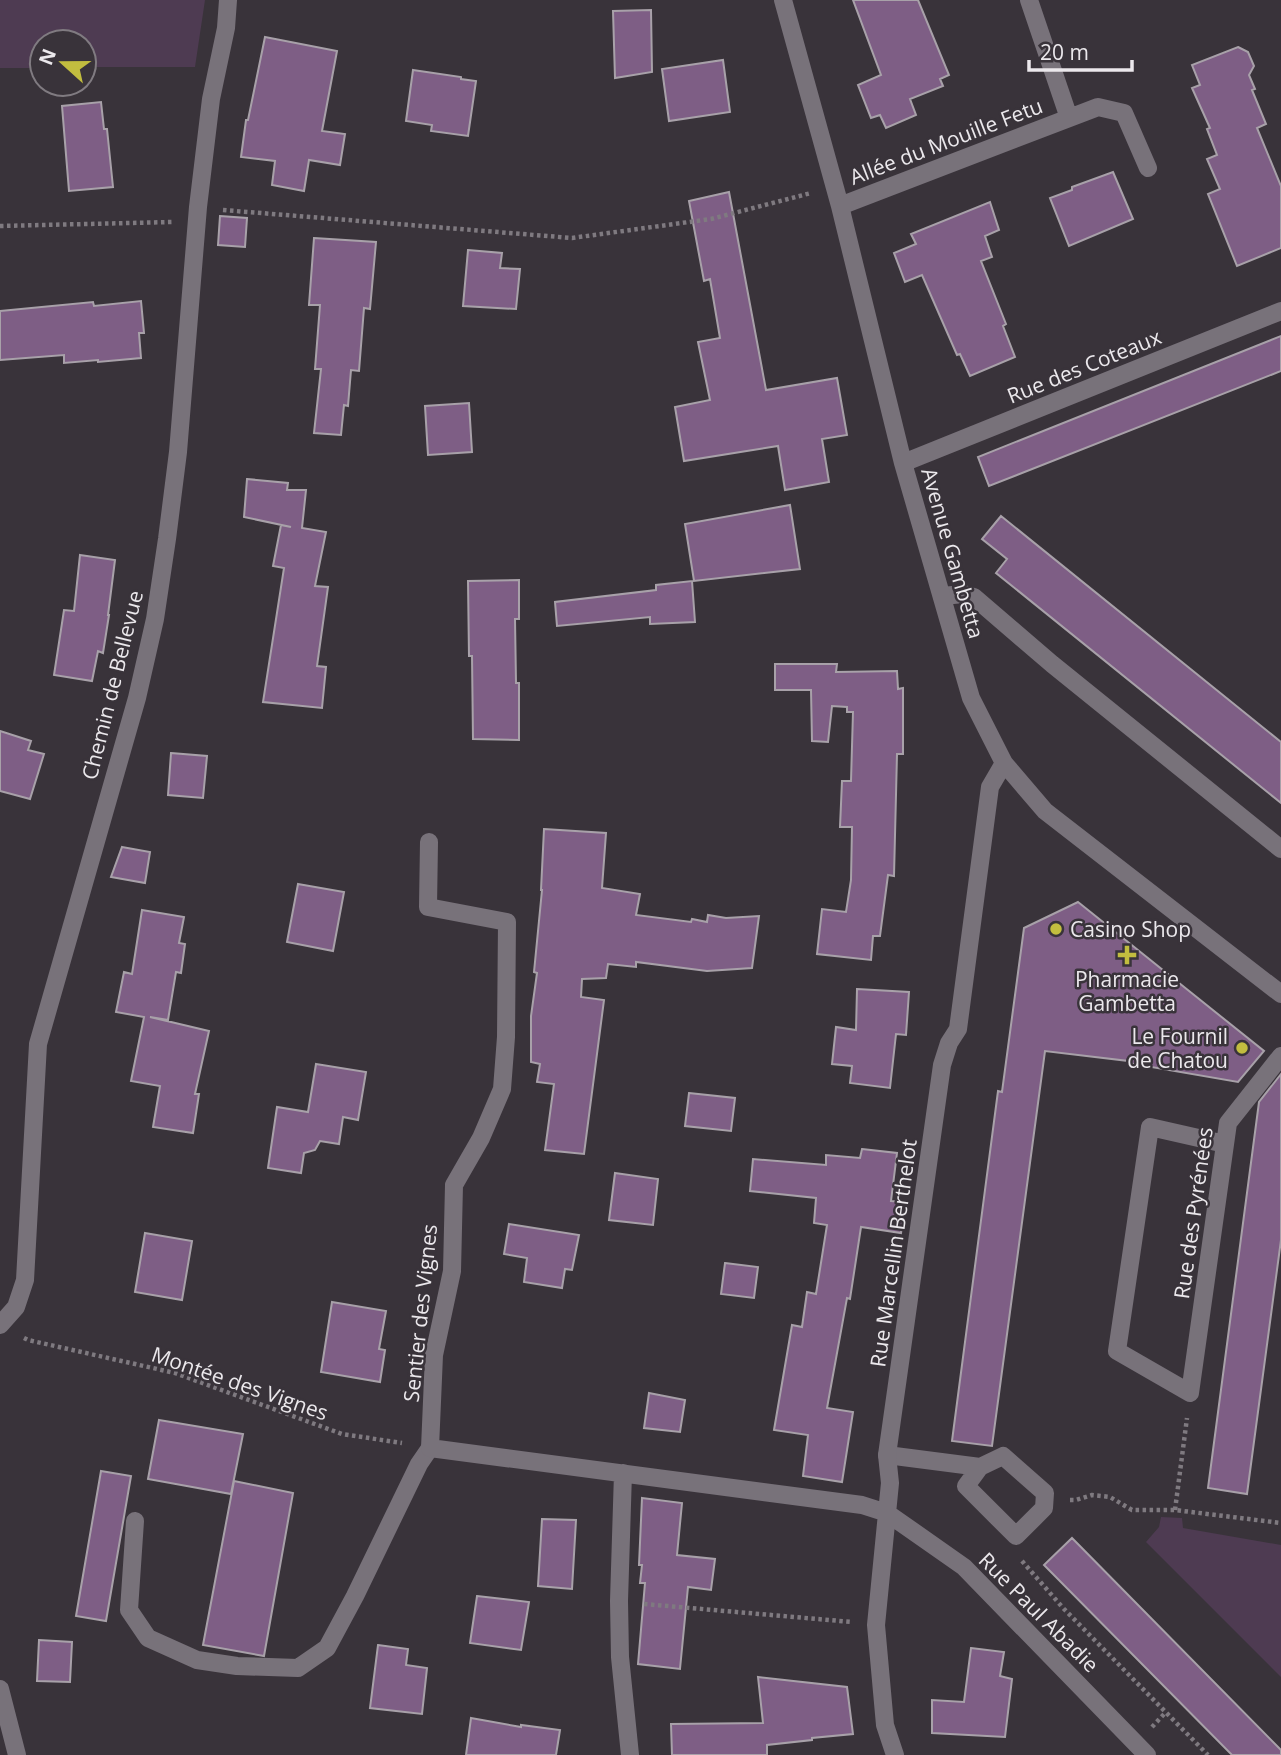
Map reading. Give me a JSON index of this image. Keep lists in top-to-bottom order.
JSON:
{
  "streets": {
    "street": [
      "Allée du Mouille Fetu",
      "Rue des Coteaux",
      "Avenue Gambetta",
      "Chemin de Bellevue",
      "Rue des Pyrénées",
      "Rue Marcellin Berthelot",
      "Sentier des Vignes",
      "Rue Paul Abadie"
    ],
    "path": ["Montée des Vignes"]
  },
  "crossings": [
    ["Allée du Mouille Fetu", "Avenue Gambetta"],
    ["Rue des Coteaux", "Avenue Gambetta"],
    ["Avenue Gambetta", "Rue Marcellin Berthelot"],
    ["Chemin de Bellevue", "Montée des Vignes"],
    ["Rue Marcellin Berthelot", "Rue Paul Abadie"],
    ["Sentier des Vignes", "Montée des Vignes"]
  ],
  "places": {
    "other": ["Casino Shop", "Le Fournil de Chatou"],
    "health": ["Pharmacie Gambetta"]
  },
  "scale_bar": "20 m",
  "north": "left"
}
